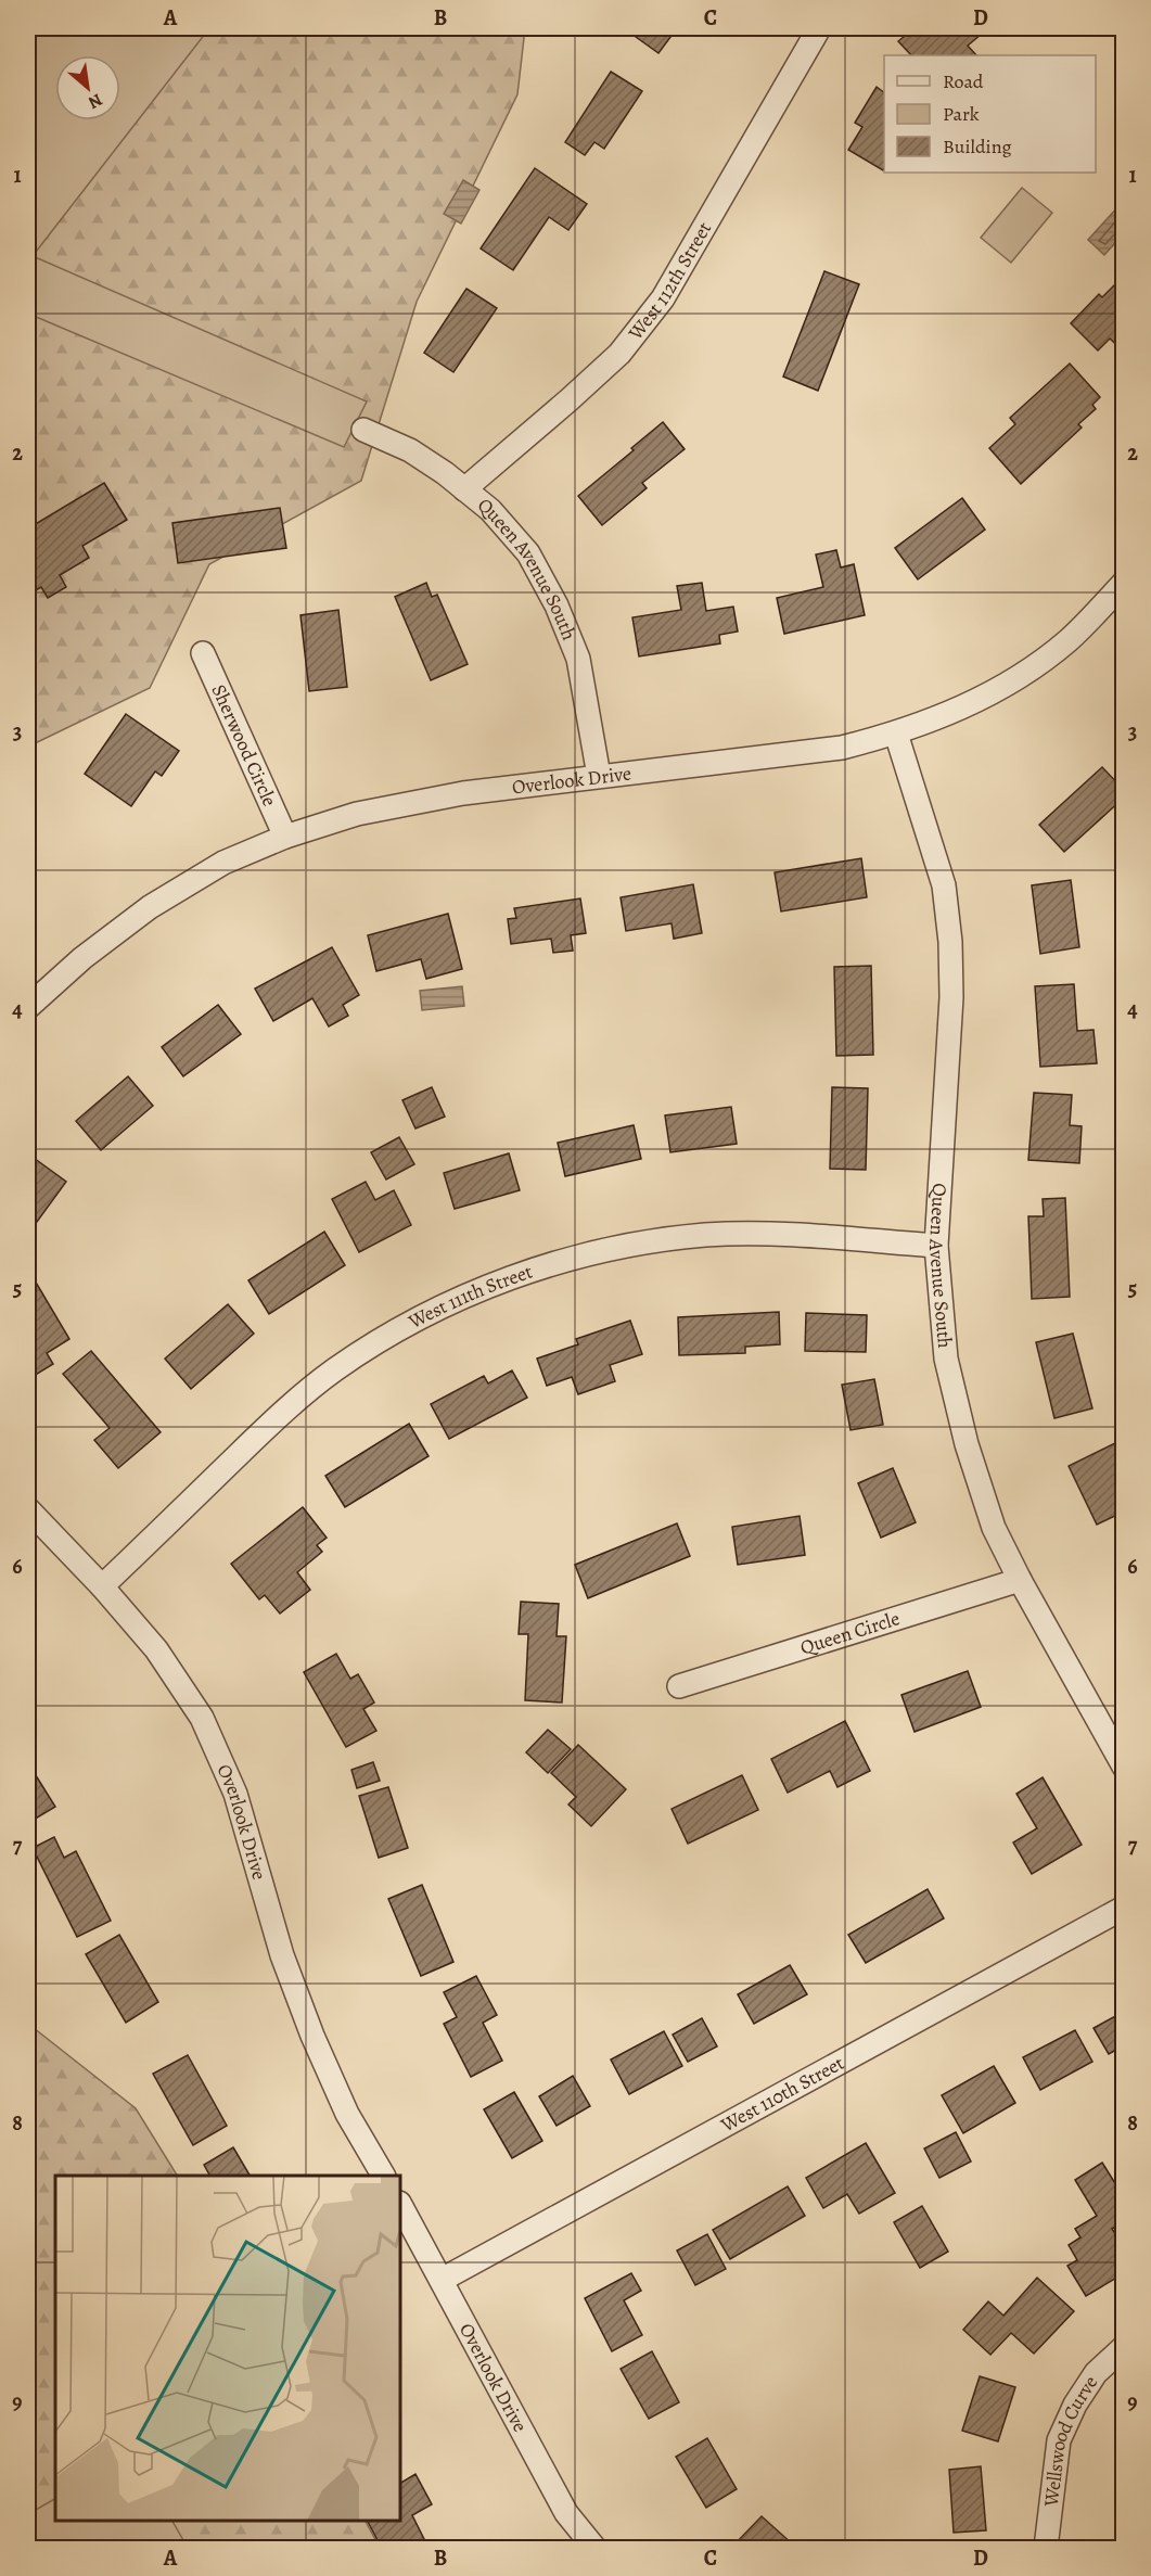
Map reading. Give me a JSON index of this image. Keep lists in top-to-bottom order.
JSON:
{
  "streets": {
    "street": [
      "West 112th Street",
      "Queen Avenue South",
      "Sherwood Circle",
      "Overlook Drive",
      "West 111th Street",
      "Queen Circle",
      "West 110th Street",
      "Wellswood Curve"
    ]
  },
  "crossings": [
    ["West 112th Street", "Queen Avenue South"],
    ["Queen Avenue South", "Overlook Drive"],
    ["Queen Avenue South", "West 111th Street"],
    ["Queen Avenue South", "Queen Circle"],
    ["Sherwood Circle", "Overlook Drive"],
    ["Overlook Drive", "West 111th Street"],
    ["Overlook Drive", "West 110th Street"]
  ],
  "legend": ["Road", "Park", "Building"],
  "north": "bottom right",
  "grid": {
    "columns": [
      "A",
      "B",
      "C",
      "D"
    ],
    "rows": [
      "1",
      "2",
      "3",
      "4",
      "5",
      "6",
      "7",
      "8",
      "9"
    ]
  }
}
